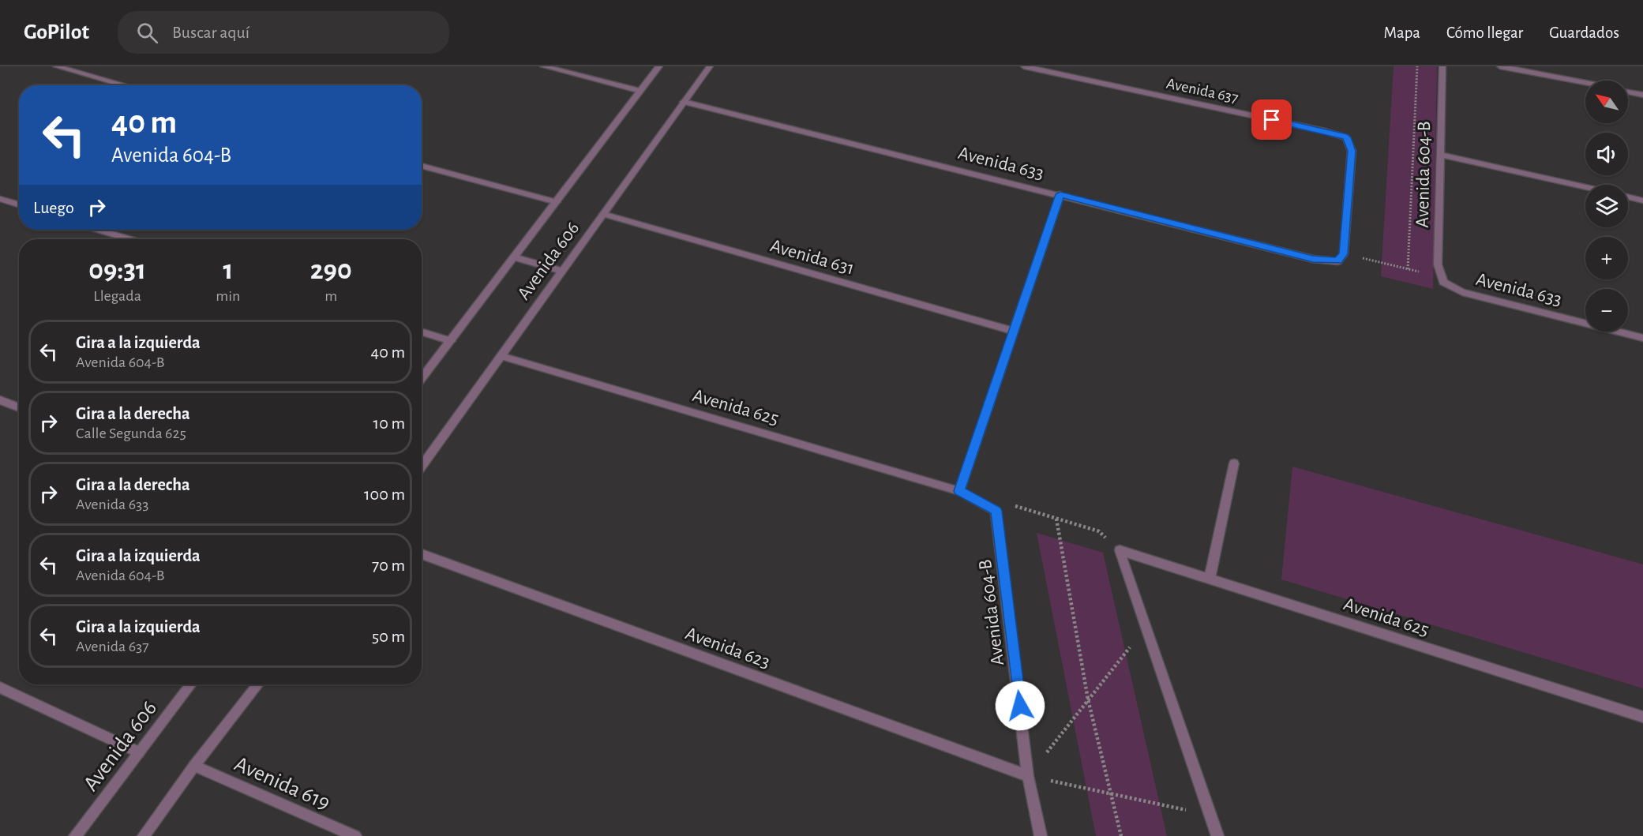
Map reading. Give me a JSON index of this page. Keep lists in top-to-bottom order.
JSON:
{
  "streets": {
    "street": [
      "Avenida 637",
      "Avenida 633",
      "Avenida 604-B",
      "Avenida 631",
      "Avenida 606",
      "Avenida 625",
      "Avenida 623",
      "Avenida 619"
    ]
  },
  "crossings": [
    ["Avenida 637", "Avenida 633"],
    ["Avenida 633", "Avenida 604-B"],
    ["Avenida 633", "Avenida 606"],
    ["Avenida 604-B", "Avenida 623"],
    ["Avenida 631", "Avenida 606"],
    ["Avenida 606", "Avenida 625"]
  ],
  "north": "top left",
  "page": {
    "header": "GoPilot",
    "search": "Buscar aquí",
    "nav": ["Mapa", "Cómo llegar", "Guardados"],
    "map_buttons": ["+", "−"],
    "turn": ["40 m", "Avenida 604-B"],
    "then": "Luego",
    "eta": [
      "09:31",
      "Llegada",
      "1",
      "min",
      "290",
      "m"
    ],
    "list": [
      {
        "name": "Gira a la izquierda",
        "note": "Avenida 604-B",
        "value": "40 m"
      },
      {
        "name": "Gira a la derecha",
        "note": "Calle Segunda 625",
        "value": "10 m"
      },
      {
        "name": "Gira a la derecha",
        "note": "Avenida 633",
        "value": "100 m"
      },
      {
        "name": "Gira a la izquierda",
        "note": "Avenida 604-B",
        "value": "70 m"
      },
      {
        "name": "Gira a la izquierda",
        "note": "Avenida 637",
        "value": "50 m"
      }
    ]
  }
}
